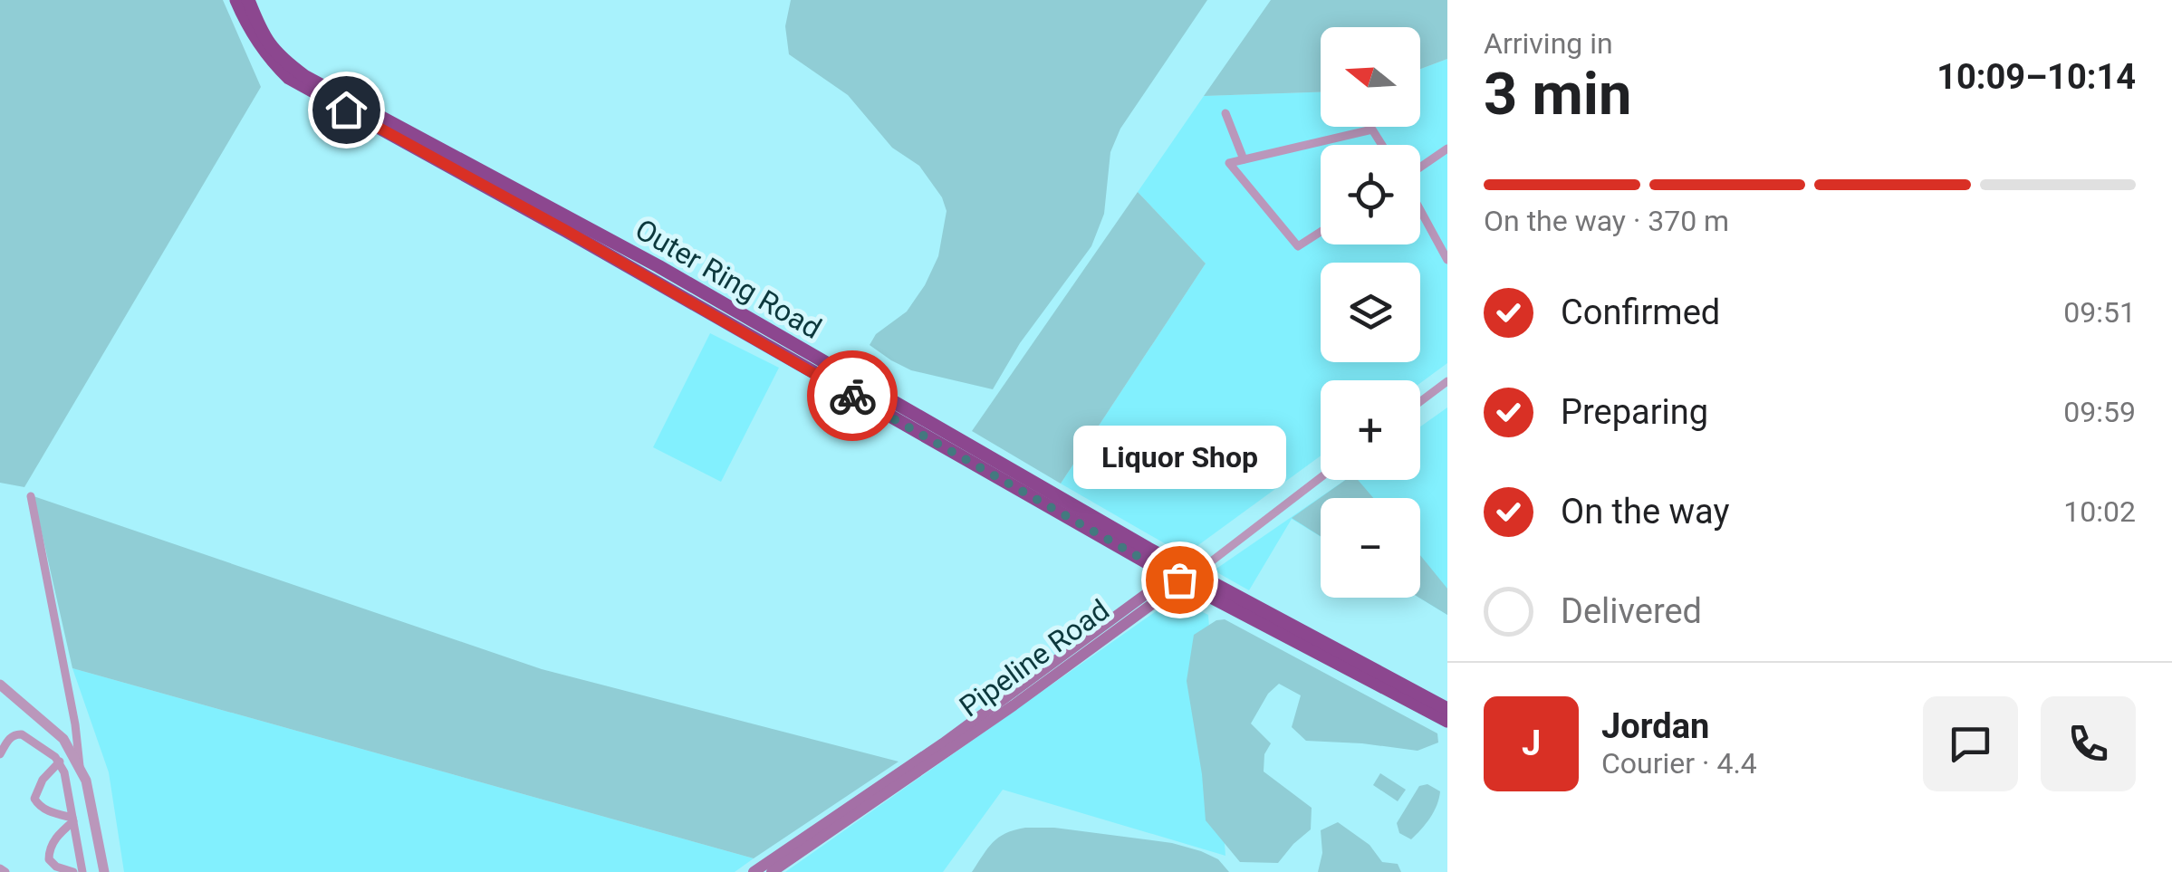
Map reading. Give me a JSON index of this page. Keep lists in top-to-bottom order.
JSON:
{
  "streets": {
    "highway": ["Outer Ring Road"],
    "main road": ["Pipeline Road"]
  },
  "crossings": [
    ["Outer Ring Road", "Pipeline Road"]
  ],
  "places": ["Liquor Shop"],
  "north": "left",
  "page": {
    "heading": ["3 min", "Arriving in", "10:09–10:14"],
    "panel": ["Jordan", "Courier · 4.4"],
    "map_buttons": ["+", "−"],
    "bar": "On the way · 370 m",
    "list": [
      ["Confirmed", "09:51"],
      ["Preparing", "09:59"],
      ["On the way", "10:02"],
      "Delivered"
    ],
    "bubble": "Liquor Shop",
    "round": "J"
  }
}
